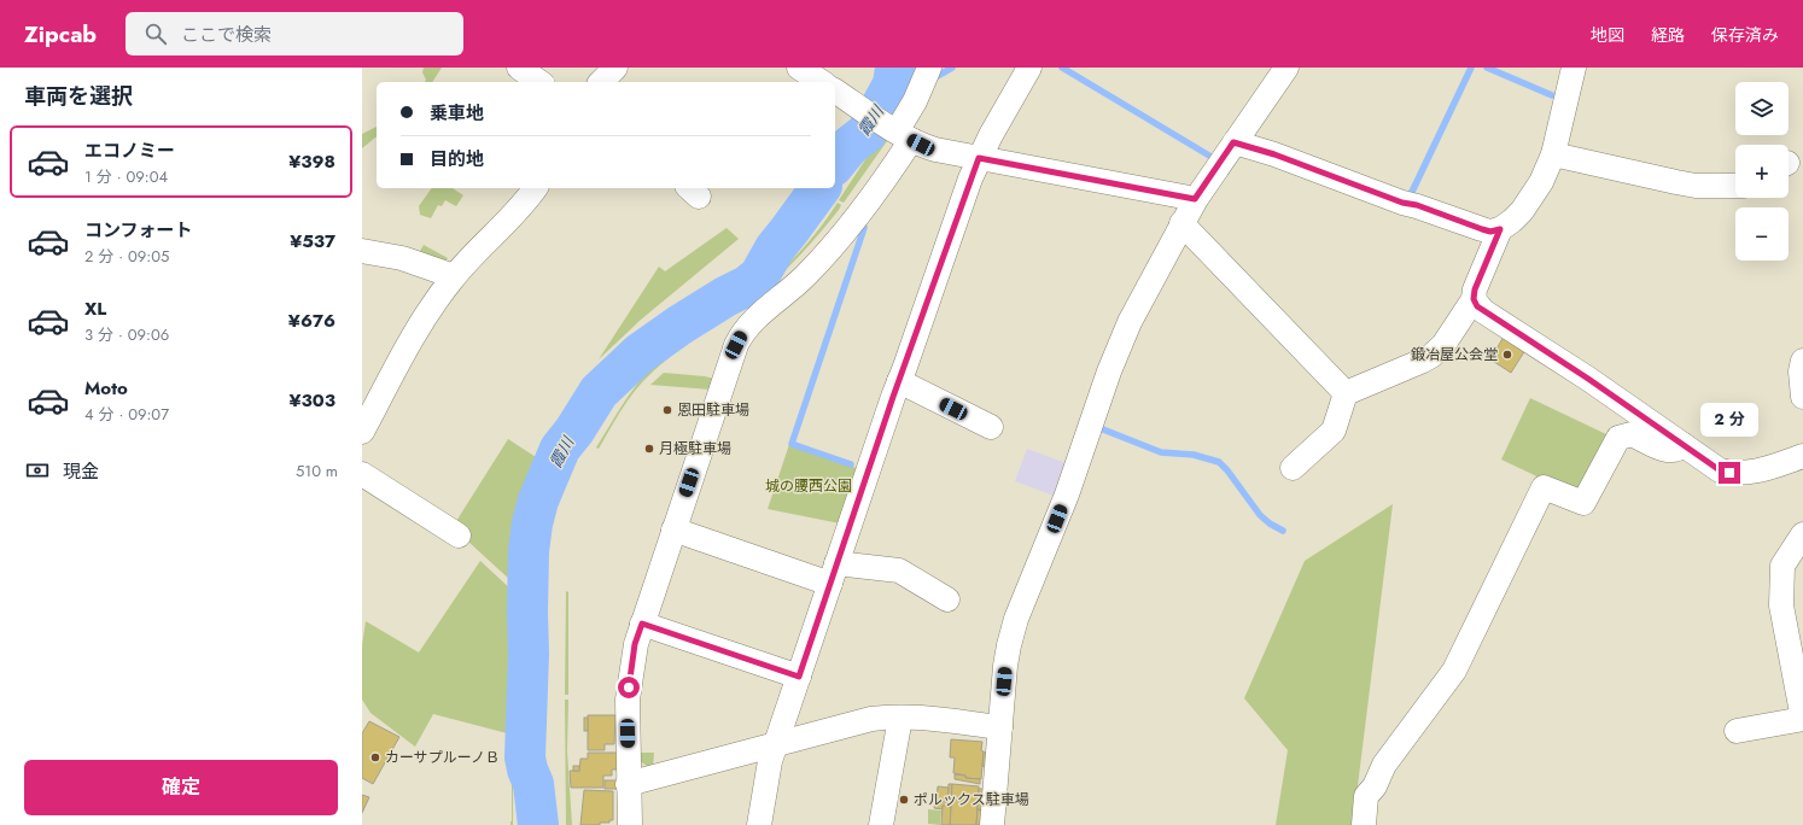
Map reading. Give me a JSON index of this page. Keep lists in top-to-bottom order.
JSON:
{
  "water": ["霞川"],
  "parks": ["城の腰西公園"],
  "places": [
    "鍛冶屋公会堂",
    "恩田駐車場",
    "月極駐車場",
    "カーサプルーノＢ",
    "ポルックス駐車場"
  ],
  "page": {
    "header": "Zipcab",
    "search": "ここで検索",
    "nav": ["地図", "経路", "保存済み"],
    "heading": "車両を選択",
    "map_buttons": ["+", "−"],
    "banner": ["乗車地", "目的地"],
    "list": [
      {
        "name": "エコノミー",
        "note": "1 分 · 09:04",
        "value": "¥398"
      },
      {
        "name": "コンフォート",
        "note": "2 分 · 09:05",
        "value": "¥537"
      },
      {
        "name": "XL",
        "note": "3 分 · 09:06",
        "value": "¥676"
      },
      {
        "name": "Moto",
        "note": "4 分 · 09:07",
        "value": "¥303"
      }
    ],
    "bubble": "2 分",
    "pay": ["現金", "510 m"],
    "buttons": "確定"
  }
}
